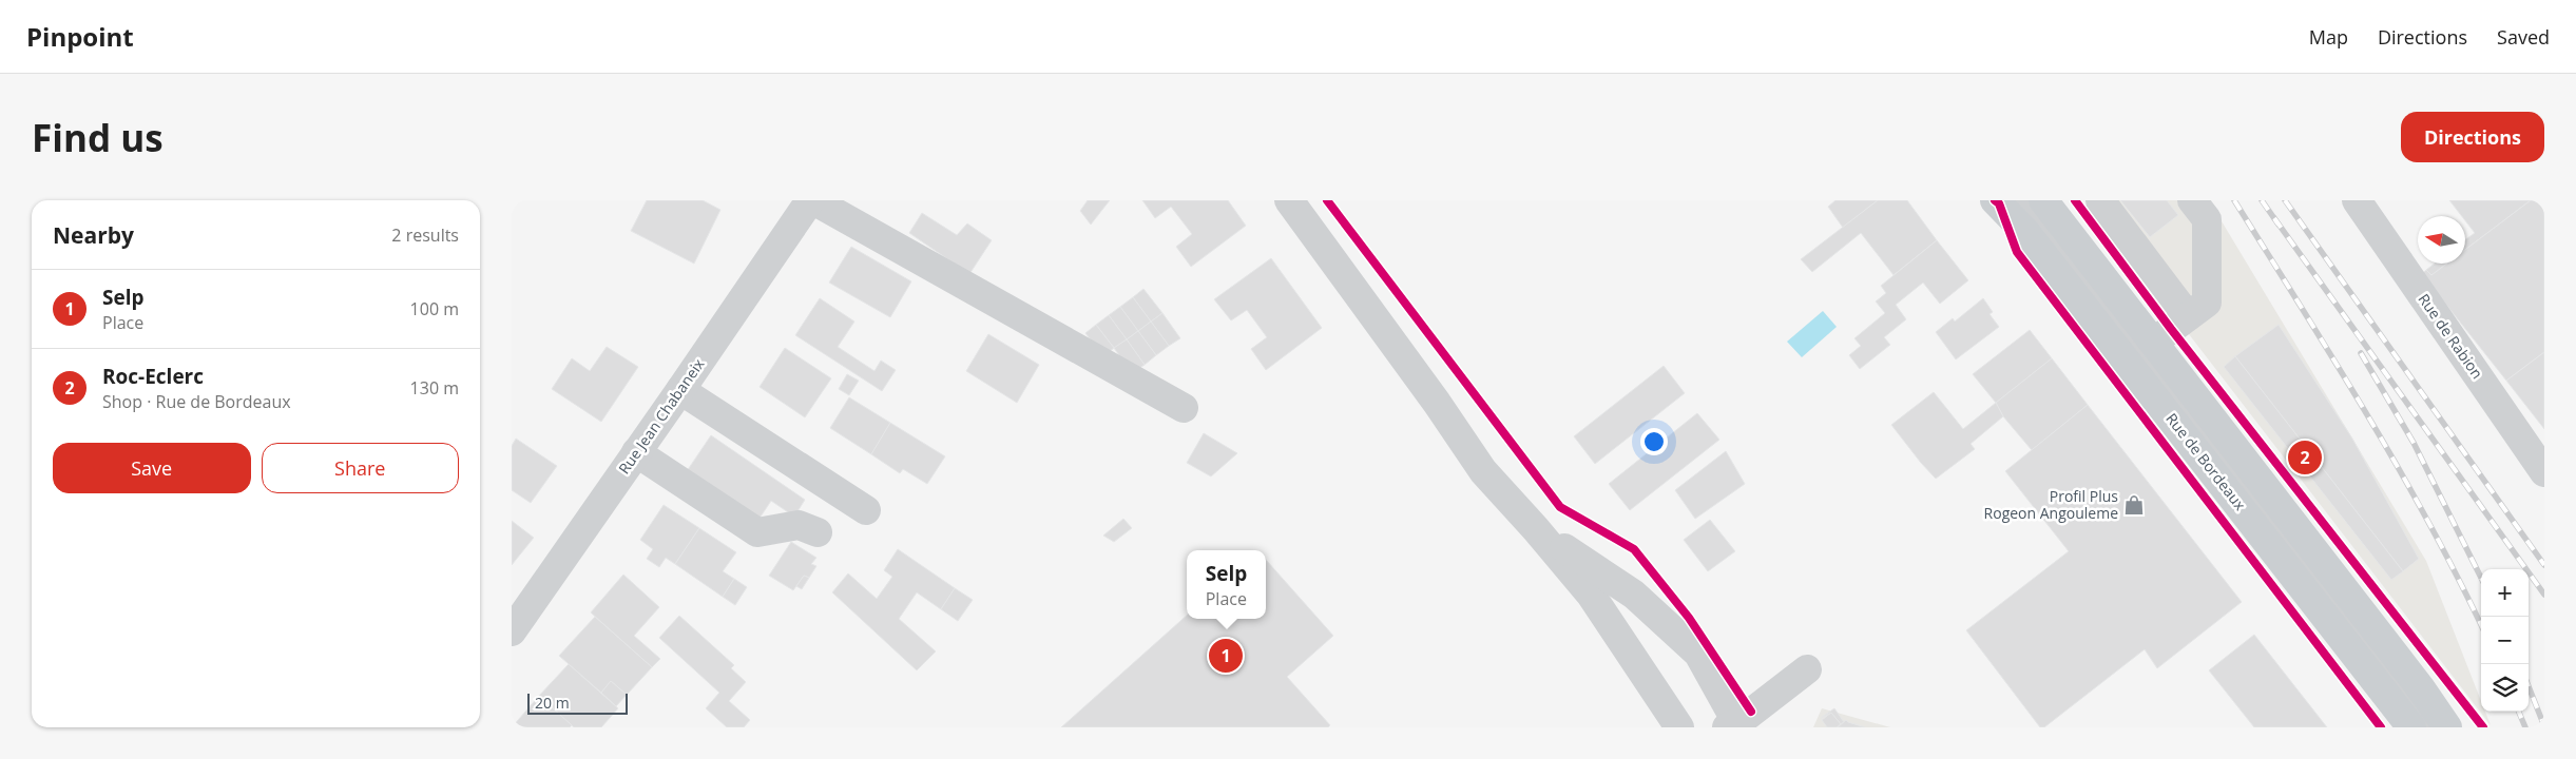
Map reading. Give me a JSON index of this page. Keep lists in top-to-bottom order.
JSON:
{
  "streets": {
    "main road": ["Rue de Bordeaux"],
    "street": ["Rue de Rabion", "Rue Jean Chabaneix"]
  },
  "places": {
    "shop": ["Profil Plus Rogeon Angouleme"]
  },
  "scale_bar": "20 m",
  "north": "left",
  "page": {
    "header": "Pinpoint",
    "nav": ["Map", "Directions", "Saved"],
    "buttons": [
      "Directions",
      ["Save", "Share"]
    ],
    "title": "Find us",
    "heading": ["Nearby", "2 results"],
    "list": [
      {
        "mark": "1",
        "name": "Selp",
        "note": "Place",
        "value": "100 m"
      },
      {
        "mark": "2",
        "name": "Roc-Eclerc",
        "note": "Shop · Rue de Bordeaux",
        "value": "130 m"
      }
    ],
    "pins": ["2", "1"],
    "popup": ["Selp", "Place"],
    "map_buttons": ["+", "−"],
    "scale": "20 m"
  }
}
